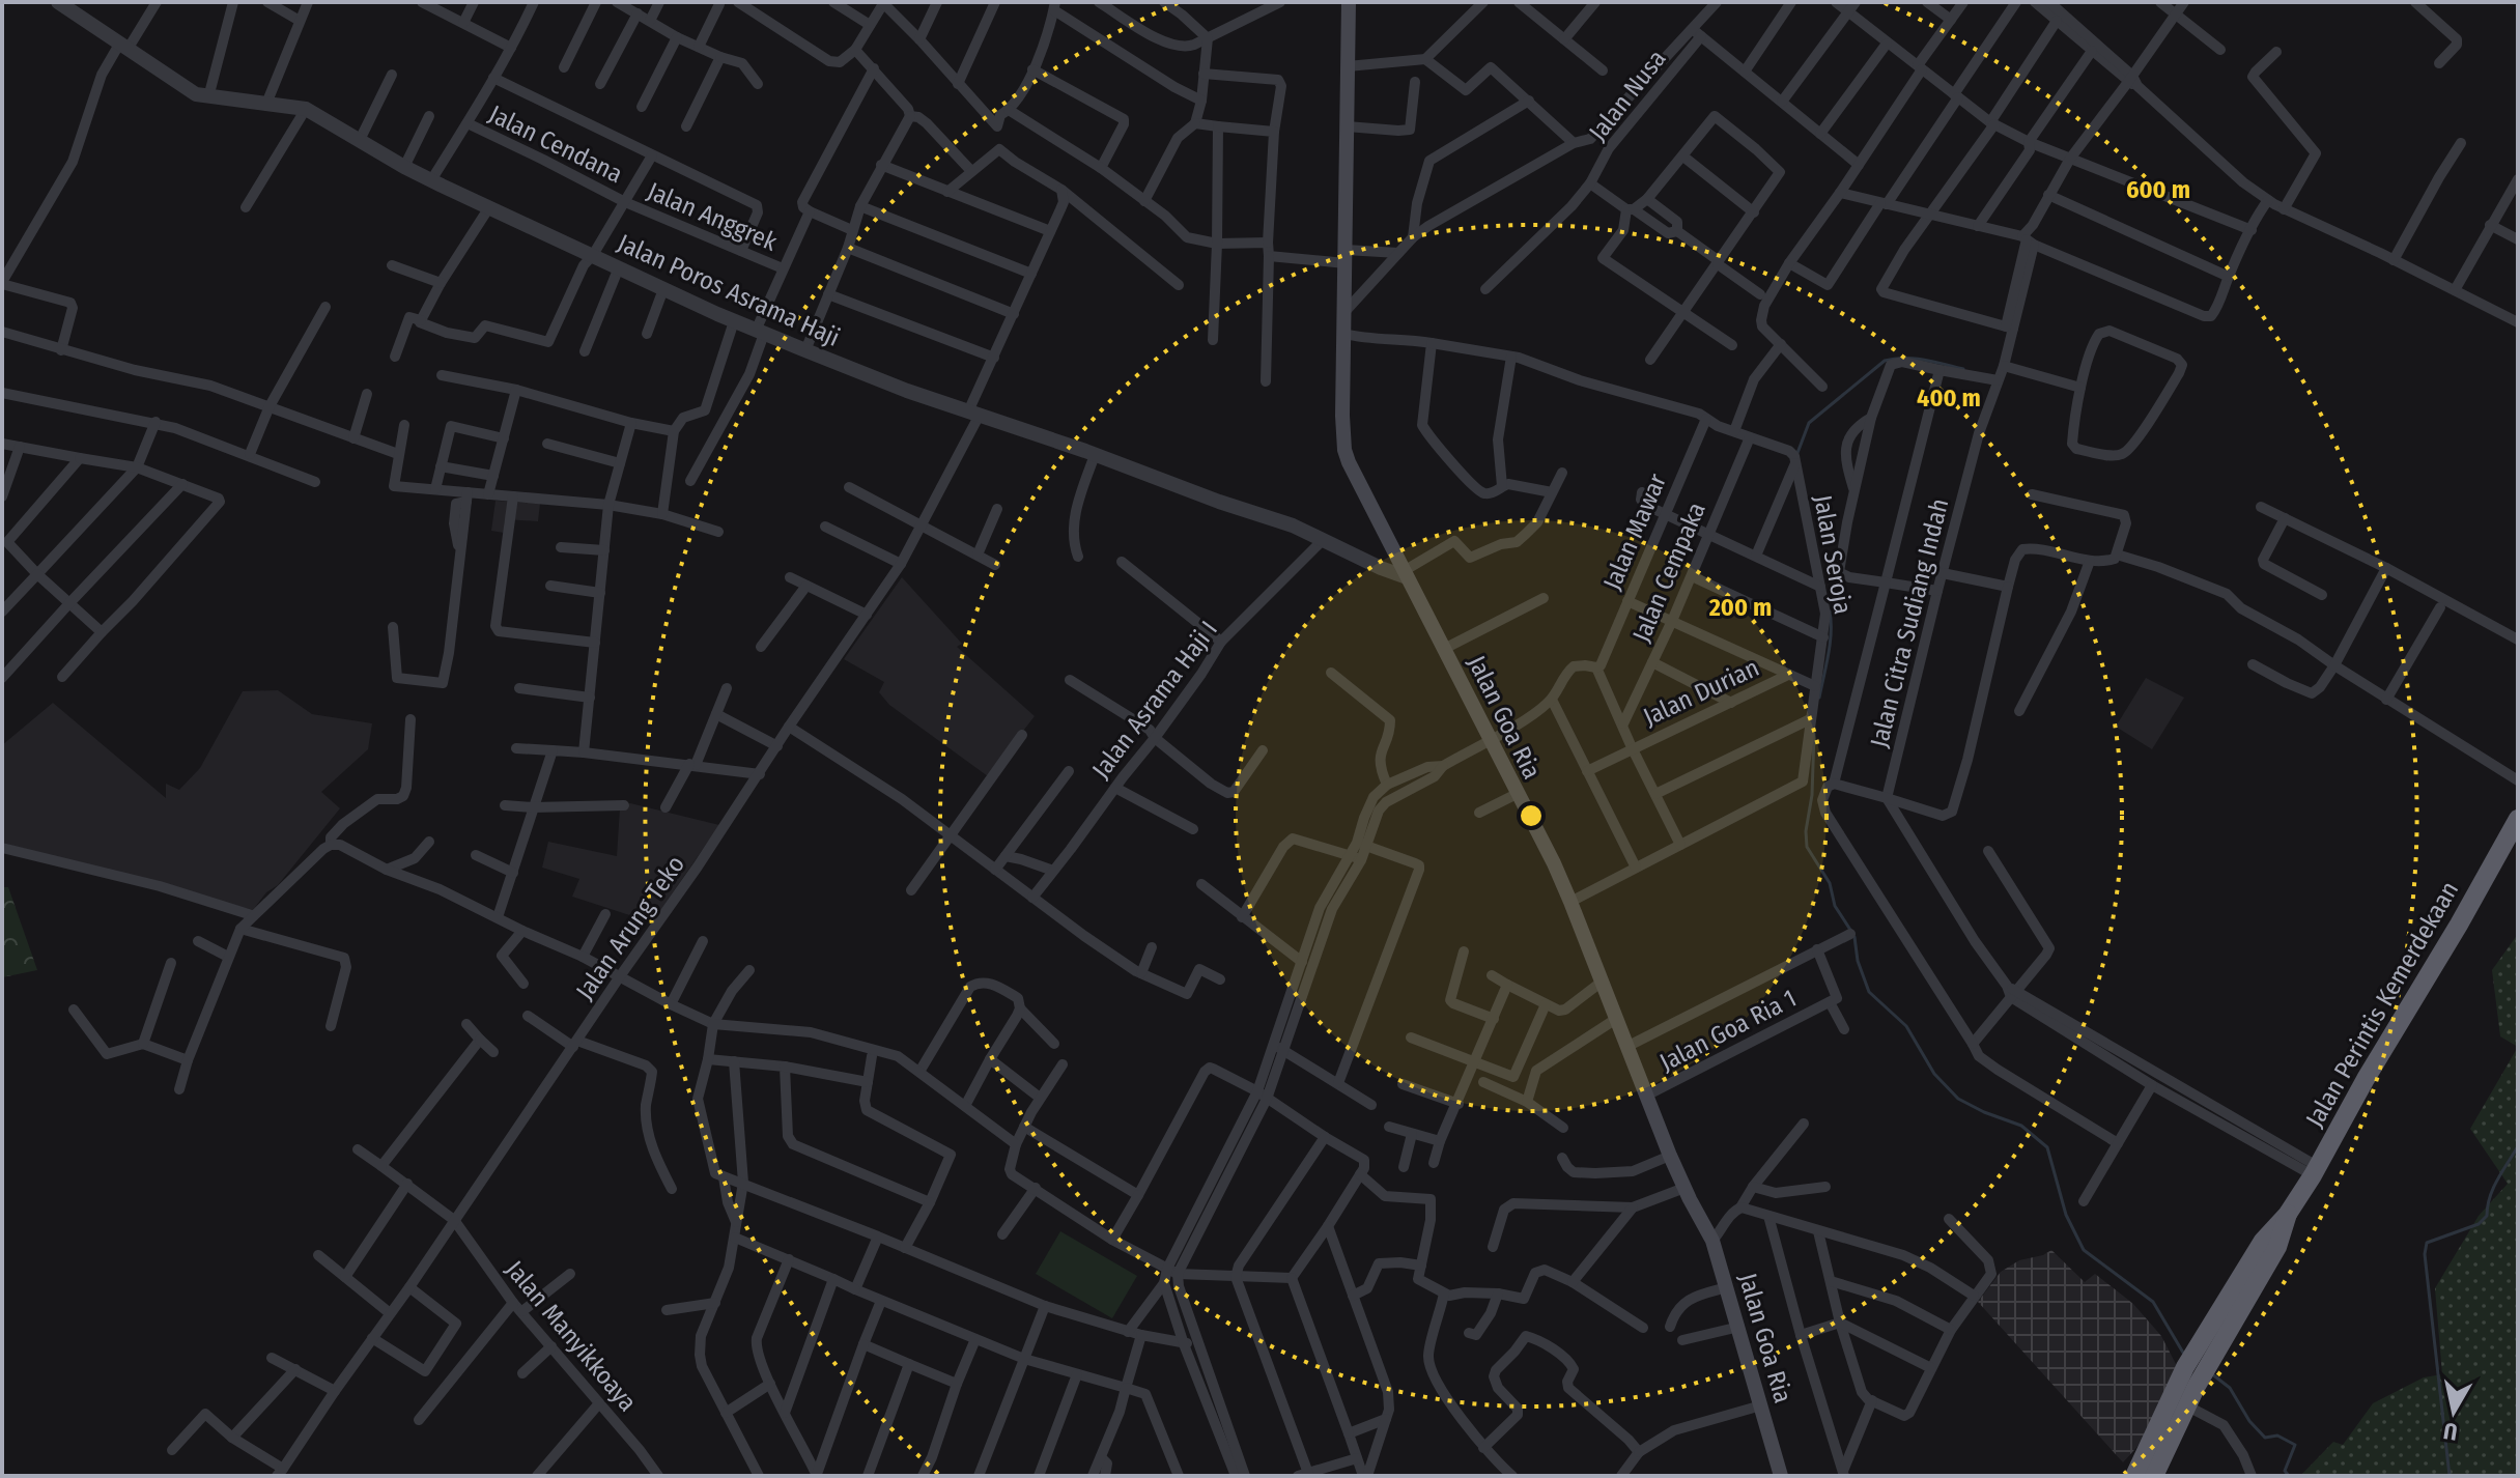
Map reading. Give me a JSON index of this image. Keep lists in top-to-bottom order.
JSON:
{
  "streets": {
    "highway": ["Jalan Perintis Kemerdekaan"],
    "main road": ["Jalan Goa Ria"],
    "street": [
      "Jalan Nusa",
      "Jalan Cendana",
      "Jalan Anggrek",
      "Jalan Poros Asrama Haji",
      "Jalan Mawar",
      "Jalan Seroja",
      "Jalan Cempaka",
      "Jalan Citra Sudiang Indah",
      "Jalan Durian",
      "Jalan Asrama Haji I",
      "Jalan Arung Teko",
      "Jalan Goa Ria 1",
      "Jalan Manyikkoaya"
    ]
  },
  "crossings": [
    ["Jalan Cendana", "Jalan Anggrek"],
    ["Jalan Poros Asrama Haji", "Jalan Asrama Haji I"],
    ["Jalan Poros Asrama Haji", "Jalan Goa Ria"],
    ["Jalan Poros Asrama Haji", "Jalan Arung Teko"],
    ["Jalan Mawar", "Jalan Seroja"],
    ["Jalan Seroja", "Jalan Cempaka"],
    ["Jalan Seroja", "Jalan Goa Ria"],
    ["Jalan Goa Ria", "Jalan Goa Ria 1"],
    ["Jalan Arung Teko", "Jalan Manyikkoaya"]
  ],
  "north": "bottom",
  "rings": ["600 m", "400 m", "200 m"]
}
